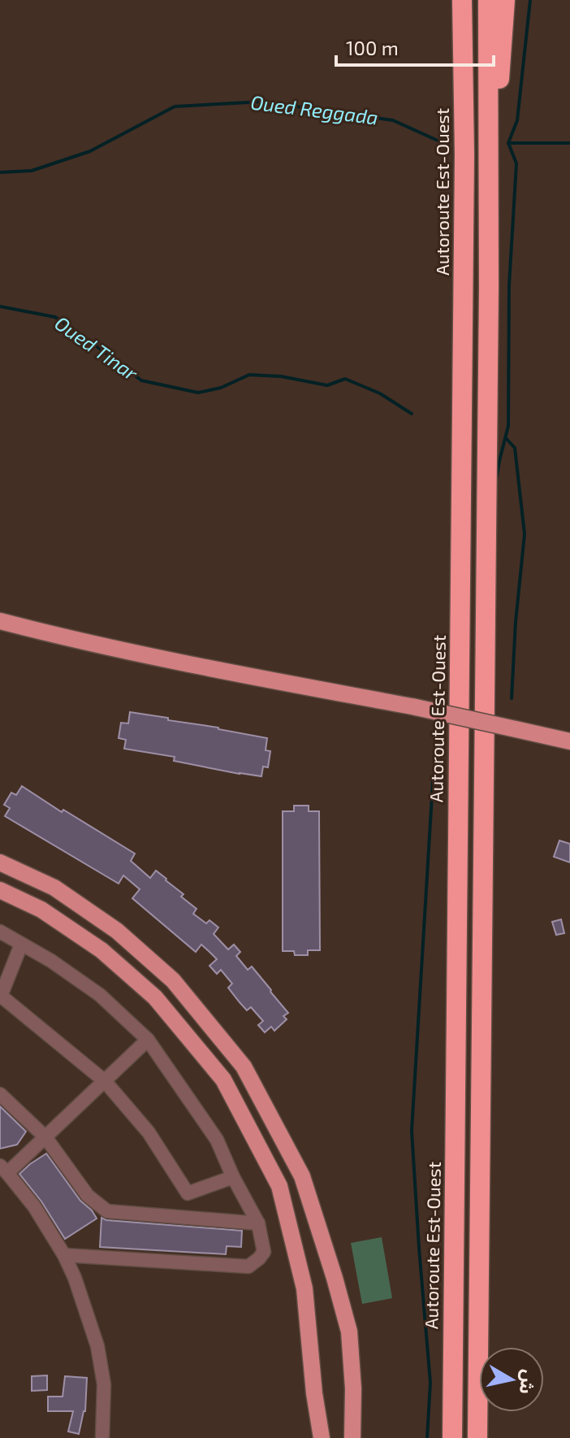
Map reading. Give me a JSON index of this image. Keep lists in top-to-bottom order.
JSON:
{
  "streets": {
    "highway": ["Autoroute Est-Ouest"]
  },
  "water": ["Oued Reggada", "Oued Tinar"],
  "scale_bar": "100 m",
  "north": "right"
}
